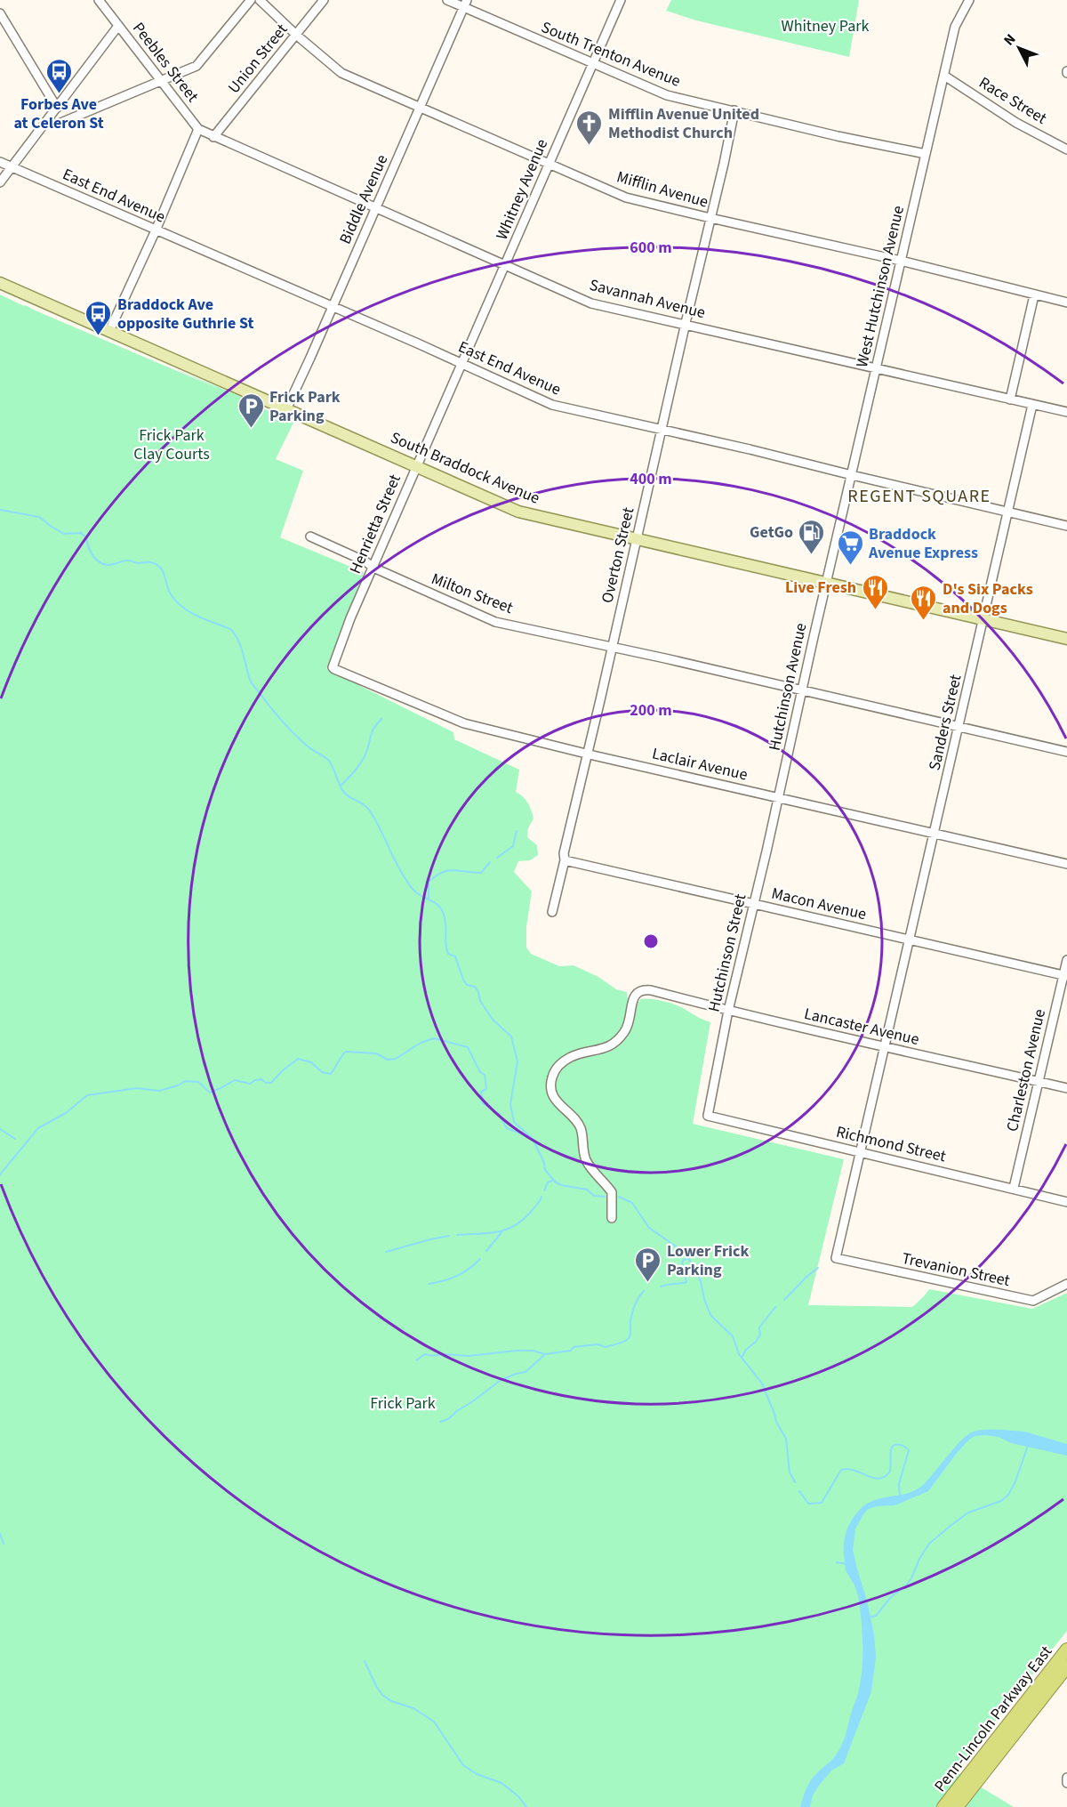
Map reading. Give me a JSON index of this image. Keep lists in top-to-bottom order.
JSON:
{
  "streets": {
    "highway": ["Penn-Lincoln Parkway East"],
    "main road": ["South Braddock Avenue"],
    "street": [
      "South Trenton Avenue",
      "Union Street",
      "Peebles Street",
      "Race Street",
      "Whitney Avenue",
      "Mifflin Avenue",
      "East End Avenue",
      "Biddle Avenue",
      "West Hutchinson Avenue",
      "Savannah Avenue",
      "Henrietta Street",
      "Overton Street",
      "Milton Street",
      "Hutchinson Avenue",
      "Sanders Street",
      "Laclair Avenue",
      "Macon Avenue",
      "Hutchinson Street",
      "Lancaster Avenue",
      "Charleston Avenue",
      "Richmond Street",
      "Trevanion Street"
    ]
  },
  "crossings": [
    ["South Trenton Avenue", "Whitney Avenue"],
    ["South Trenton Avenue", "Biddle Avenue"],
    ["South Trenton Avenue", "West Hutchinson Avenue"],
    ["South Trenton Avenue", "Overton Street"],
    ["Union Street", "Peebles Street"],
    ["Union Street", "Mifflin Avenue"],
    ["Union Street", "Savannah Avenue"],
    ["Peebles Street", "Savannah Avenue"],
    ["Race Street", "West Hutchinson Avenue"],
    ["Whitney Avenue", "Mifflin Avenue"],
    ["Whitney Avenue", "East End Avenue"],
    ["Whitney Avenue", "Savannah Avenue"],
    ["Whitney Avenue", "Henrietta Street"],
    ["Mifflin Avenue", "Biddle Avenue"],
    ["Mifflin Avenue", "West Hutchinson Avenue"],
    ["Mifflin Avenue", "Overton Street"],
    ["East End Avenue", "Biddle Avenue"],
    ["East End Avenue", "West Hutchinson Avenue"],
    ["East End Avenue", "Overton Street"],
    ["East End Avenue", "Sanders Street"],
    ["Biddle Avenue", "Savannah Avenue"],
    ["Biddle Avenue", "South Braddock Avenue"],
    ["West Hutchinson Avenue", "Savannah Avenue"],
    ["West Hutchinson Avenue", "South Braddock Avenue"],
    ["West Hutchinson Avenue", "Hutchinson Avenue"],
    ["Savannah Avenue", "Overton Street"],
    ["Savannah Avenue", "Sanders Street"],
    ["South Braddock Avenue", "Henrietta Street"],
    ["South Braddock Avenue", "Overton Street"],
    ["South Braddock Avenue", "Hutchinson Avenue"],
    ["South Braddock Avenue", "Sanders Street"],
    ["Henrietta Street", "Milton Street"],
    ["Henrietta Street", "Laclair Avenue"],
    ["Overton Street", "Milton Street"],
    ["Overton Street", "Laclair Avenue"],
    ["Overton Street", "Macon Avenue"],
    ["Milton Street", "Hutchinson Avenue"],
    ["Hutchinson Avenue", "Laclair Avenue"],
    ["Hutchinson Avenue", "Hutchinson Street"],
    ["Sanders Street", "Laclair Avenue"],
    ["Sanders Street", "Macon Avenue"],
    ["Sanders Street", "Lancaster Avenue"],
    ["Sanders Street", "Richmond Street"],
    ["Sanders Street", "Trevanion Street"],
    ["Laclair Avenue", "Hutchinson Street"],
    ["Macon Avenue", "Hutchinson Street"],
    ["Macon Avenue", "Charleston Avenue"],
    ["Hutchinson Street", "Lancaster Avenue"],
    ["Hutchinson Street", "Richmond Street"],
    ["Lancaster Avenue", "Charleston Avenue"],
    ["Charleston Avenue", "Richmond Street"]
  ],
  "districts": ["REGENT SQUARE"],
  "parks": ["Whitney Park", "Frick Park Clay Courts", "Frick Park"],
  "places": {
    "bus stop": ["Forbes Ave at Celeron St", "Braddock Ave opposite Guthrie St"],
    "church": ["Mifflin Avenue United Methodist Church"],
    "parking": ["Frick Park Parking", "Lower Frick Parking"],
    "fuel station": ["GetGo"],
    "supermarket": ["Braddock Avenue Express"],
    "restaurant": ["Live Fresh", "D's Six Packs and Dogs"]
  },
  "north": "top left",
  "rings": ["600 m", "400 m", "200 m"]
}
